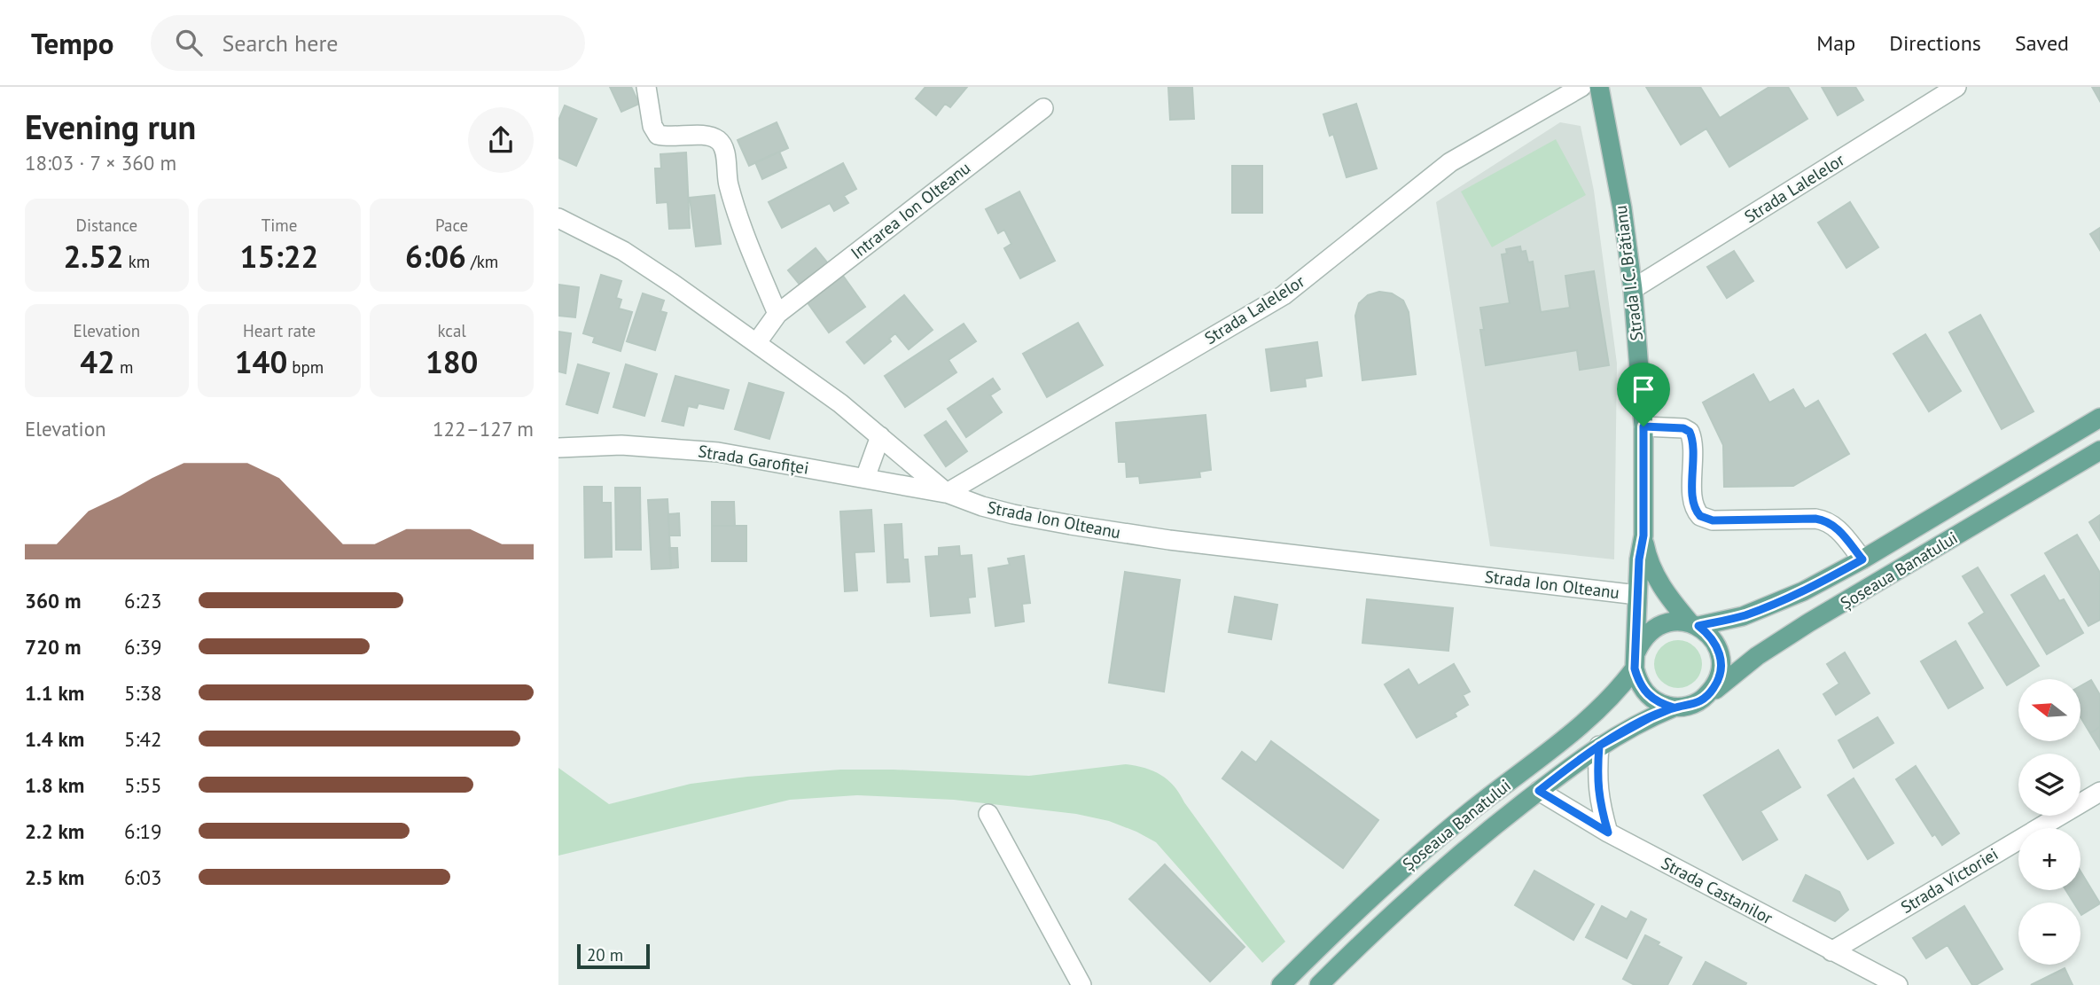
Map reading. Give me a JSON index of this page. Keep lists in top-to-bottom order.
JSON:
{
  "streets": {
    "main road": ["Strada I.C. Brătianu", "Șoseaua Banatului"],
    "street": [
      "Strada Lalelelor",
      "Intrarea Ion Olteanu",
      "Strada Garofiței",
      "Strada Ion Olteanu",
      "Strada Victoriei",
      "Strada Castanilor"
    ]
  },
  "crossings": [
    ["Strada Lalelelor", "Strada I.C. Brătianu"],
    ["Strada Lalelelor", "Strada Garofiței"],
    ["Strada Lalelelor", "Strada Ion Olteanu"],
    ["Intrarea Ion Olteanu", "Strada Ion Olteanu"],
    ["Strada I.C. Brătianu", "Strada Ion Olteanu"],
    ["Strada I.C. Brătianu", "Șoseaua Banatului"],
    ["Strada Garofiței", "Strada Ion Olteanu"],
    ["Șoseaua Banatului", "Strada Castanilor"],
    ["Strada Victoriei", "Strada Castanilor"]
  ],
  "scale_bar": "20 m",
  "north": "left",
  "page": {
    "header": "Tempo",
    "search": "Search here",
    "nav": ["Map", "Directions", "Saved"],
    "heading": ["Evening run", "18:03 · 7 × 360 m"],
    "stats": [
      ["Distance", "2.52 km"],
      ["Time", "15:22"],
      ["Pace", "6:06 /km"],
      ["Elevation", "42 m"],
      ["Heart rate", "140 bpm"],
      ["kcal", "180"]
    ],
    "chart": ["Elevation", "122–127 m"],
    "list": [
      {
        "name": "360 m",
        "note": "6:23"
      },
      {
        "name": "720 m",
        "note": "6:39"
      },
      {
        "name": "1.1 km",
        "note": "5:38"
      },
      {
        "name": "1.4 km",
        "note": "5:42"
      },
      {
        "name": "1.8 km",
        "note": "5:55"
      },
      {
        "name": "2.2 km",
        "note": "6:19"
      },
      {
        "name": "2.5 km",
        "note": "6:03"
      }
    ],
    "map_buttons": ["+", "−"],
    "scale": "20 m"
  }
}
